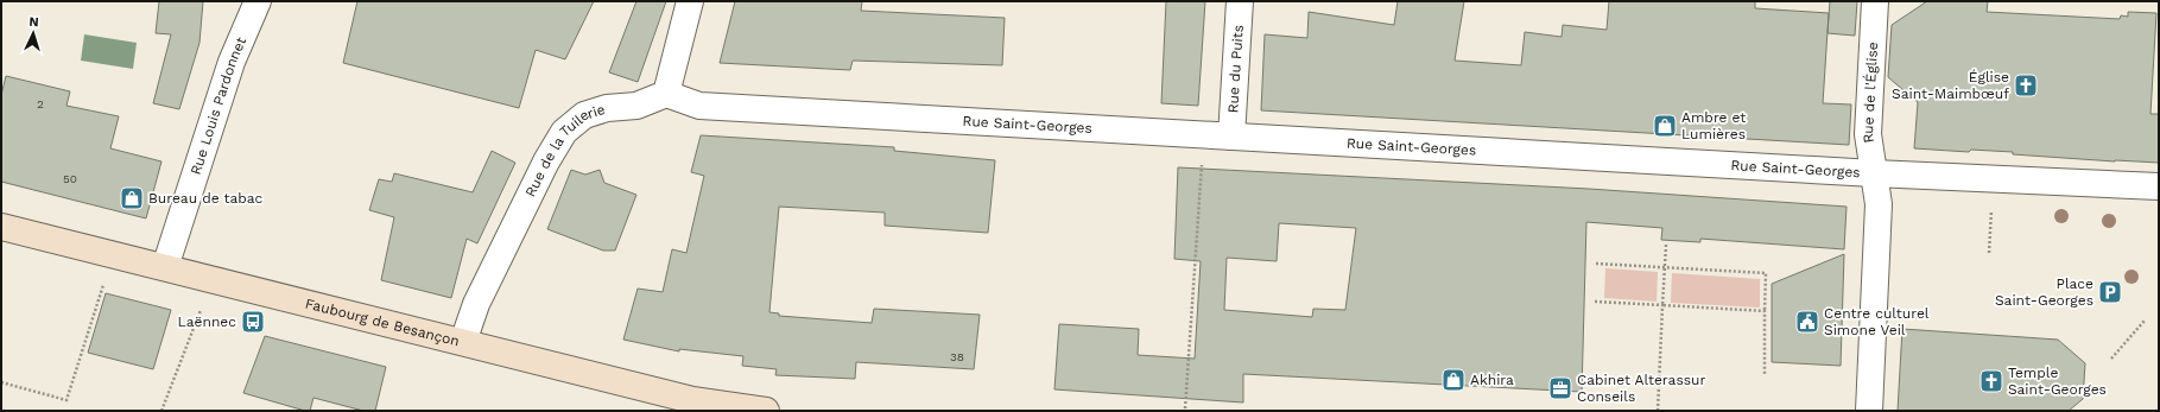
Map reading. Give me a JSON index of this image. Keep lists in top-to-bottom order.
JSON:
{
  "streets": {
    "main road": ["Faubourg de Besançon"],
    "street": [
      "Rue du Puits",
      "Rue de l'Église",
      "Rue Louis Pardonnet",
      "Rue Saint-Georges",
      "Rue de la Tuilerie"
    ]
  },
  "crossings": [
    ["Rue du Puits", "Rue Saint-Georges"],
    ["Rue de l'Église", "Rue Saint-Georges"],
    ["Rue Louis Pardonnet", "Faubourg de Besançon"],
    ["Rue Saint-Georges", "Rue de la Tuilerie"],
    ["Rue de la Tuilerie", "Faubourg de Besançon"]
  ],
  "places": {
    "church": ["Église Saint-Maimbœuf", "Temple Saint-Georges"],
    "shop": ["Ambre et Lumières", "Bureau de tabac", "Akhira"],
    "parking": ["Place Saint-Georges"],
    "bus stop": ["Laënnec"],
    "public building": ["Centre culturel Simone Veil"],
    "office": ["Cabinet Alterassur Conseils"]
  },
  "house_numbers": ["2", "50", "38"],
  "north": "top"
}
